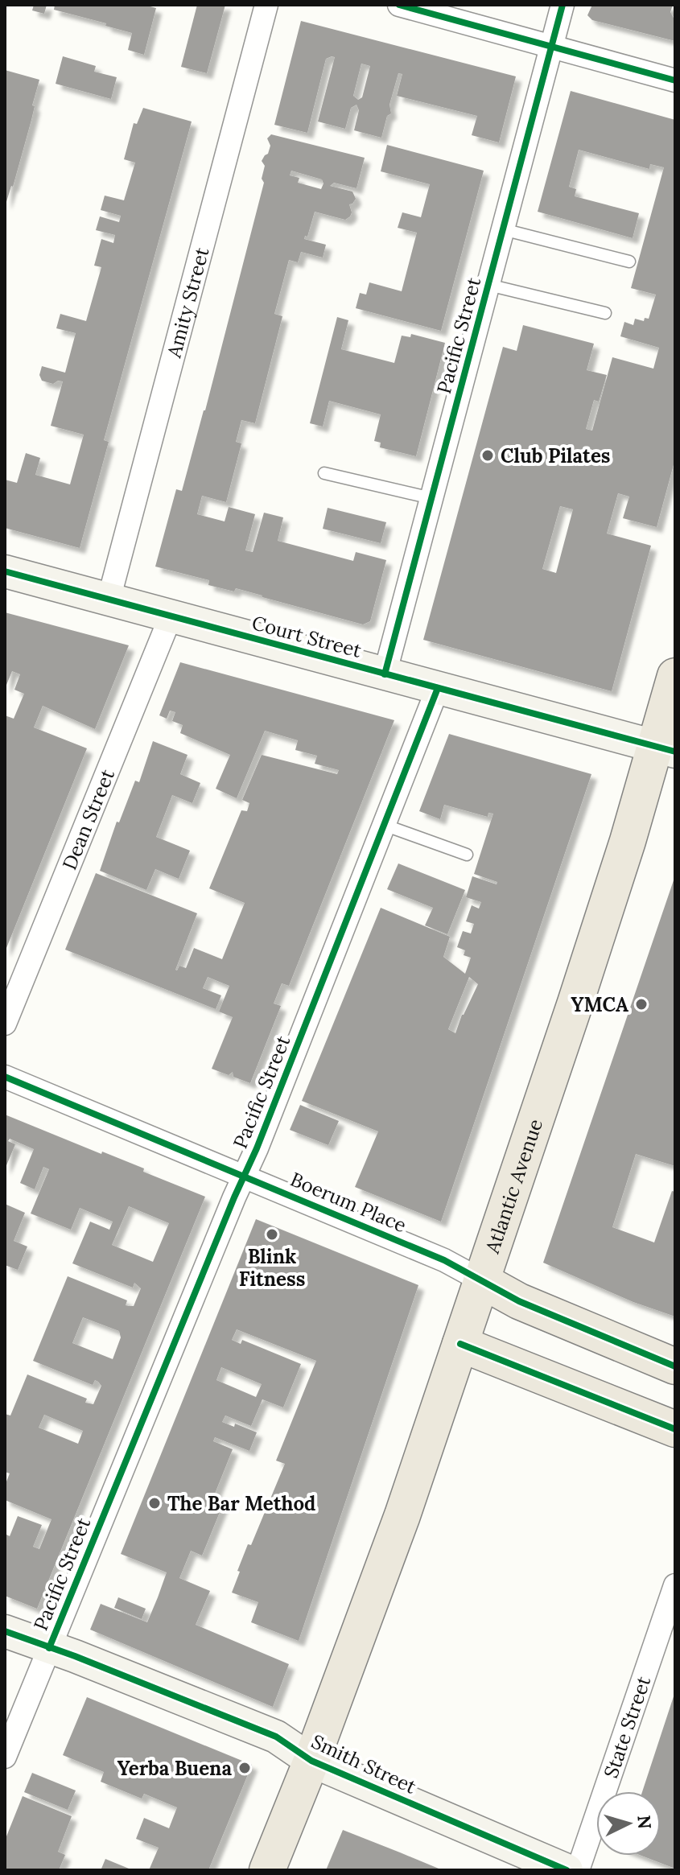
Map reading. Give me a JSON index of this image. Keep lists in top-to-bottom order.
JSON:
{
  "streets": {
    "main road": ["Atlantic Avenue", "Boerum Place"],
    "street": [
      "Amity Street",
      "Pacific Street",
      "Court Street",
      "Dean Street",
      "State Street",
      "Smith Street"
    ]
  },
  "crossings": [
    ["Amity Street", "Court Street"],
    ["Pacific Street", "Court Street"],
    ["Pacific Street", "Boerum Place"],
    ["Pacific Street", "Smith Street"],
    ["Court Street", "Dean Street"],
    ["Court Street", "Atlantic Avenue"],
    ["Atlantic Avenue", "Boerum Place"],
    ["Atlantic Avenue", "Smith Street"]
  ],
  "places": [
    "Club Pilates",
    "YMCA",
    "Blink Fitness",
    "The Bar Method",
    "Yerba Buena"
  ],
  "north": "right"
}
